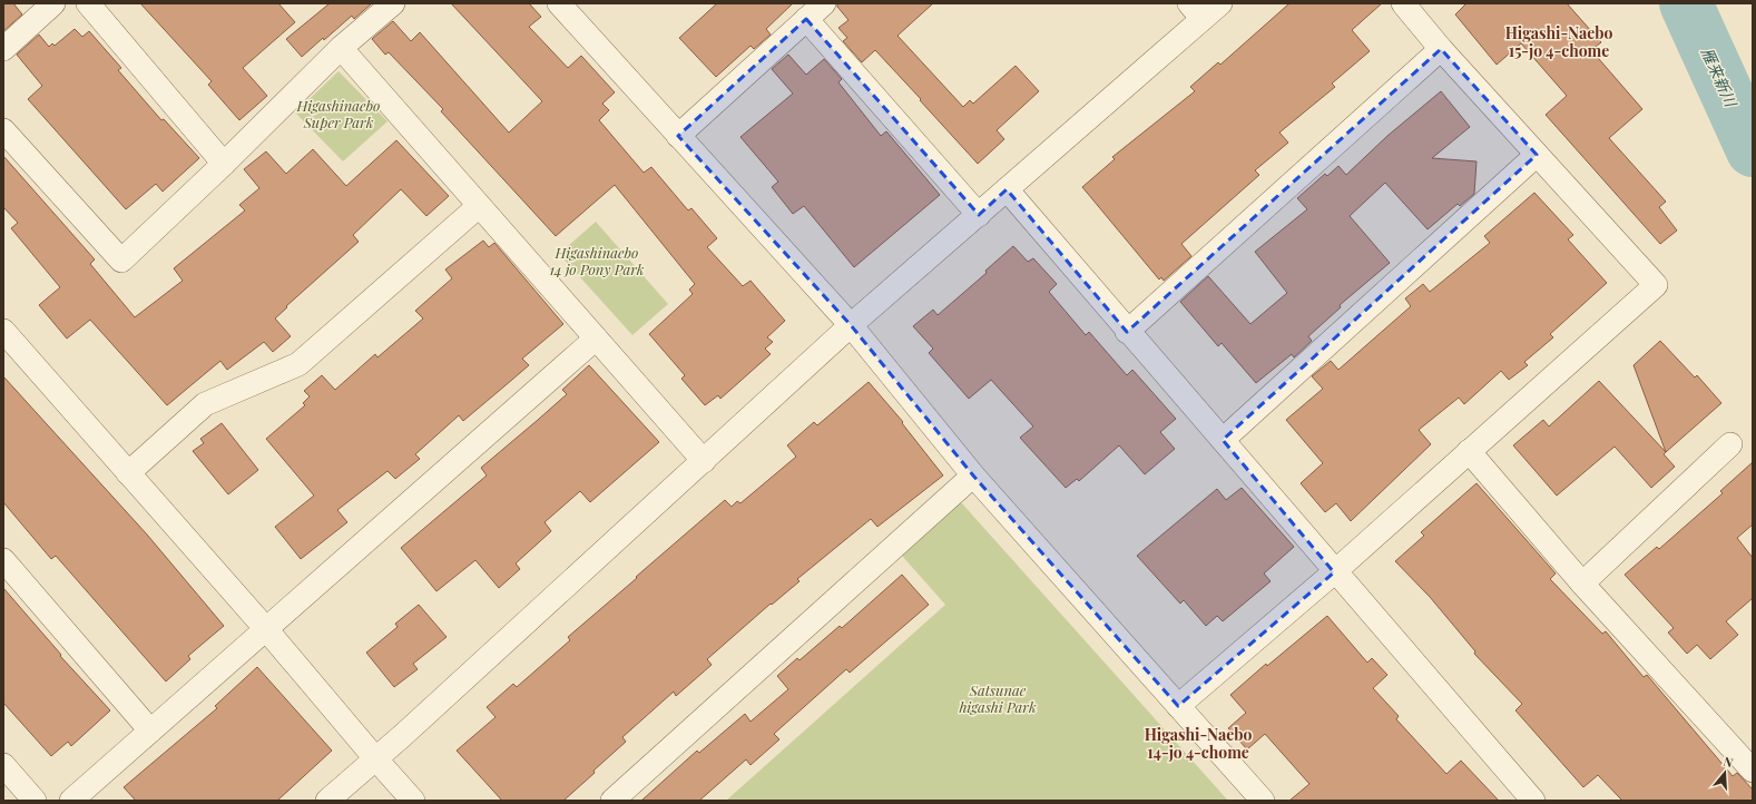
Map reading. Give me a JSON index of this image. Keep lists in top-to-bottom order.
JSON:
{
  "districts": ["Higashi-Naebo 15-jo 4-chome", "Higashi-Naebo 14-jo 4-chome"],
  "water": ["雁来新川"],
  "parks": ["Higashinaebo Super Park", "Higashinaebo 14 jo Pony Park", "Satsunae higashi Park"],
  "north": "top"
}
